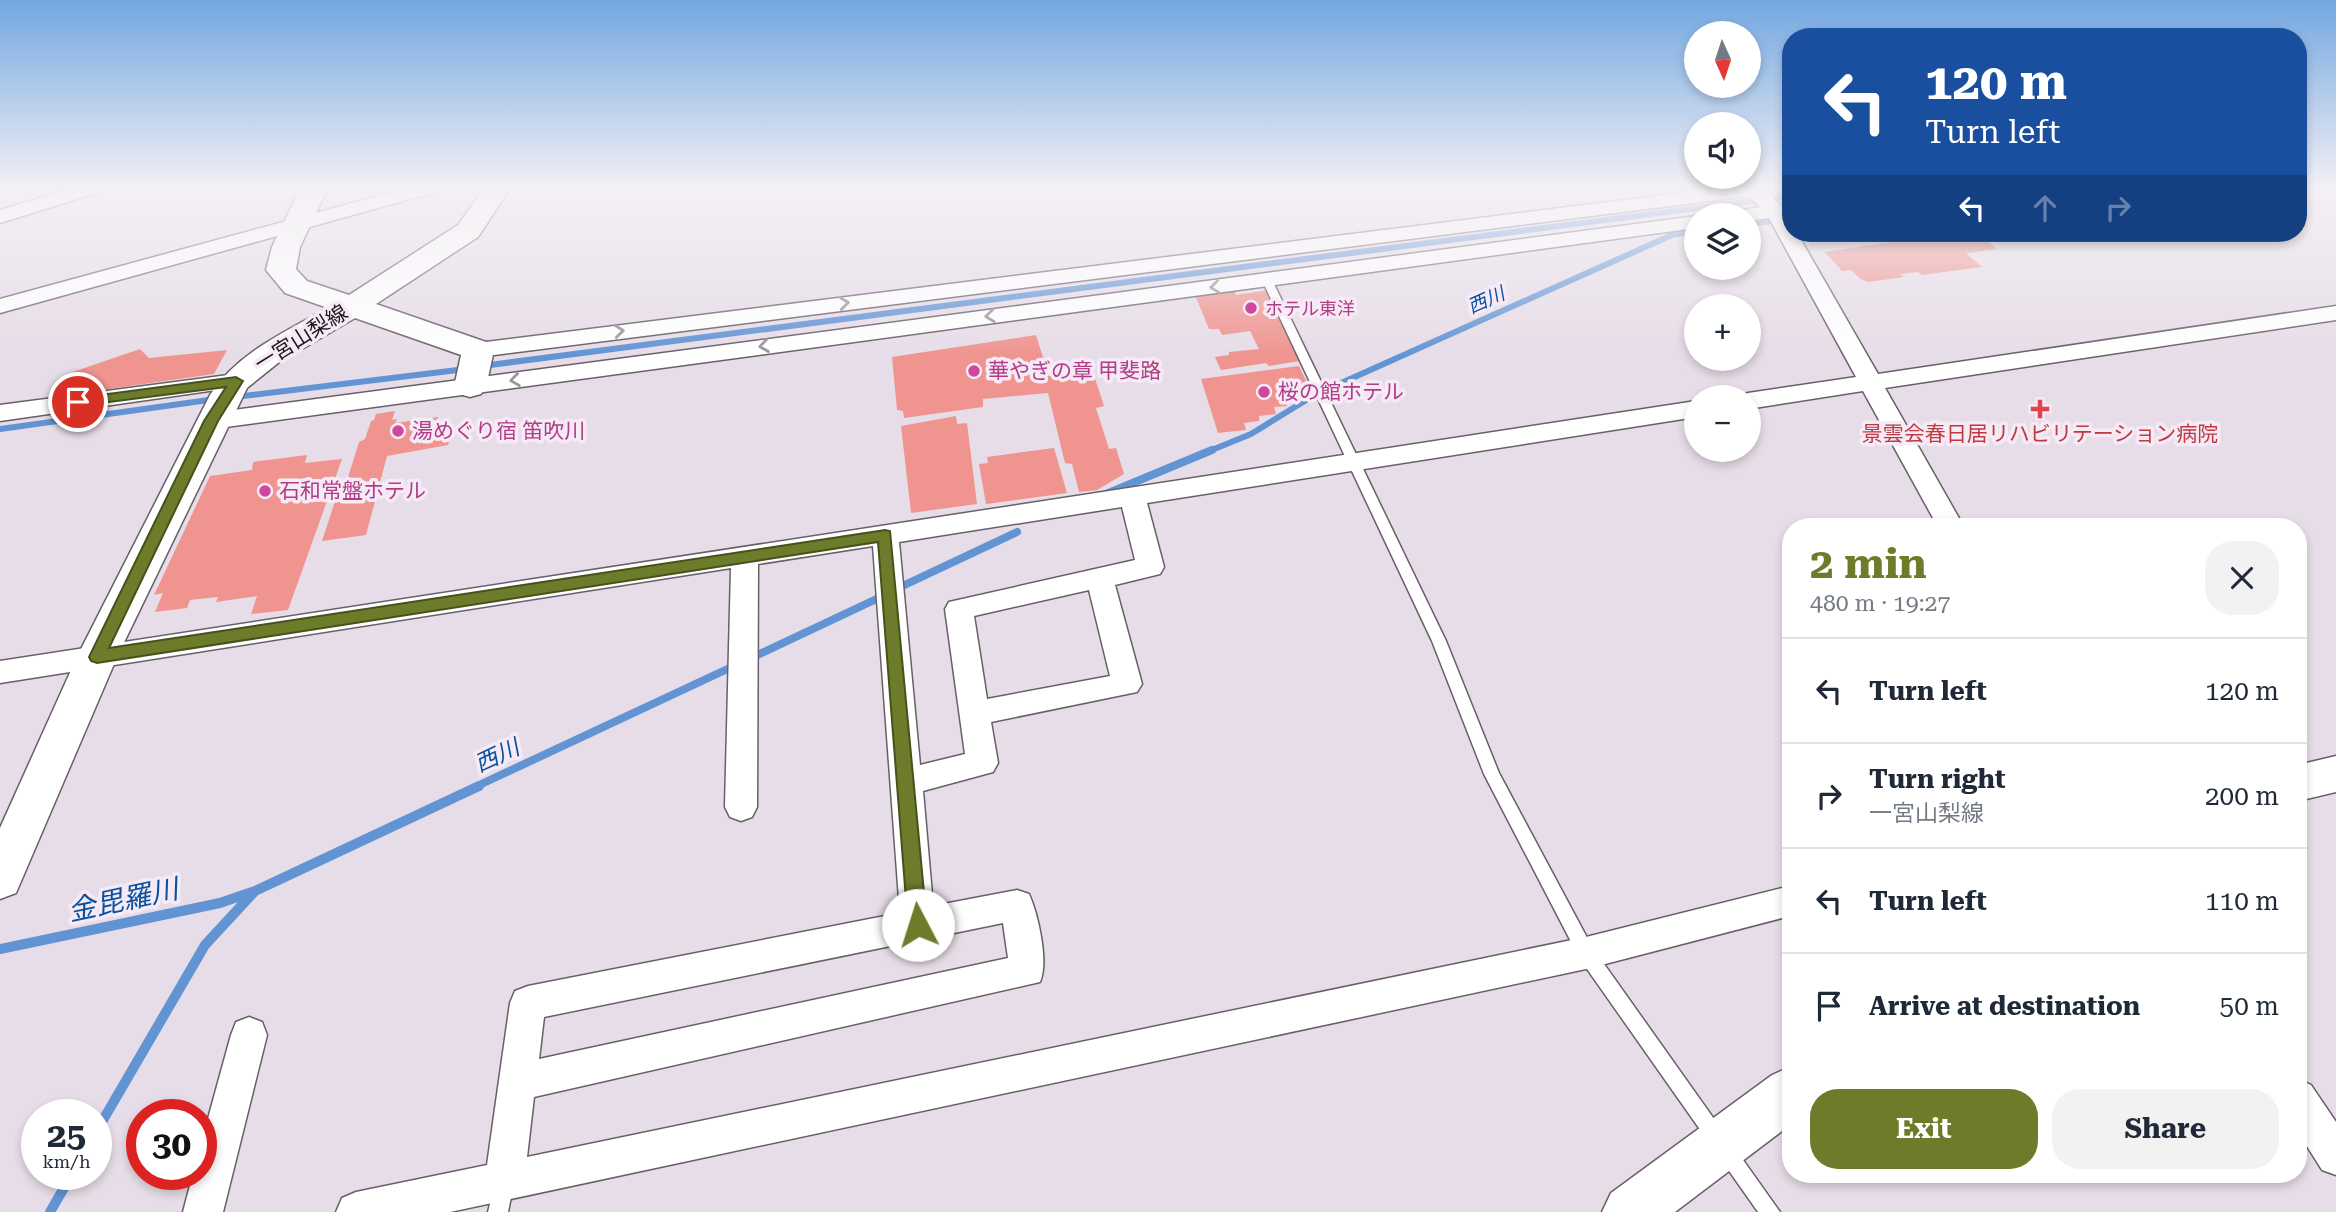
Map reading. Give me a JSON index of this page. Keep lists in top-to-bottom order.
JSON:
{
  "streets": {
    "main road": ["一宮山梨線"]
  },
  "water": ["西川", "金毘羅川"],
  "places": {
    "other": [
      "ホテル東洋",
      "華やぎの章 甲斐路",
      "桜の館ホテル",
      "湯めぐり宿 笛吹川",
      "石和常盤ホテル"
    ],
    "health": ["景雲会春日居リハビリテーション病院"]
  },
  "north": "bottom",
  "page": {
    "map_buttons": ["+", "−"],
    "turn": ["120 m", "Turn left"],
    "heading": ["2 min", "480 m · 19:27"],
    "list": [
      {
        "name": "Turn left",
        "value": "120 m"
      },
      {
        "name": "Turn right",
        "note": "一宮山梨線",
        "value": "200 m"
      },
      {
        "name": "Turn left",
        "value": "110 m"
      },
      {
        "name": "Arrive at destination",
        "value": "50 m"
      }
    ],
    "buttons": ["Exit", "Share"],
    "speed": "25 km/h",
    "limit": "30"
  }
}
